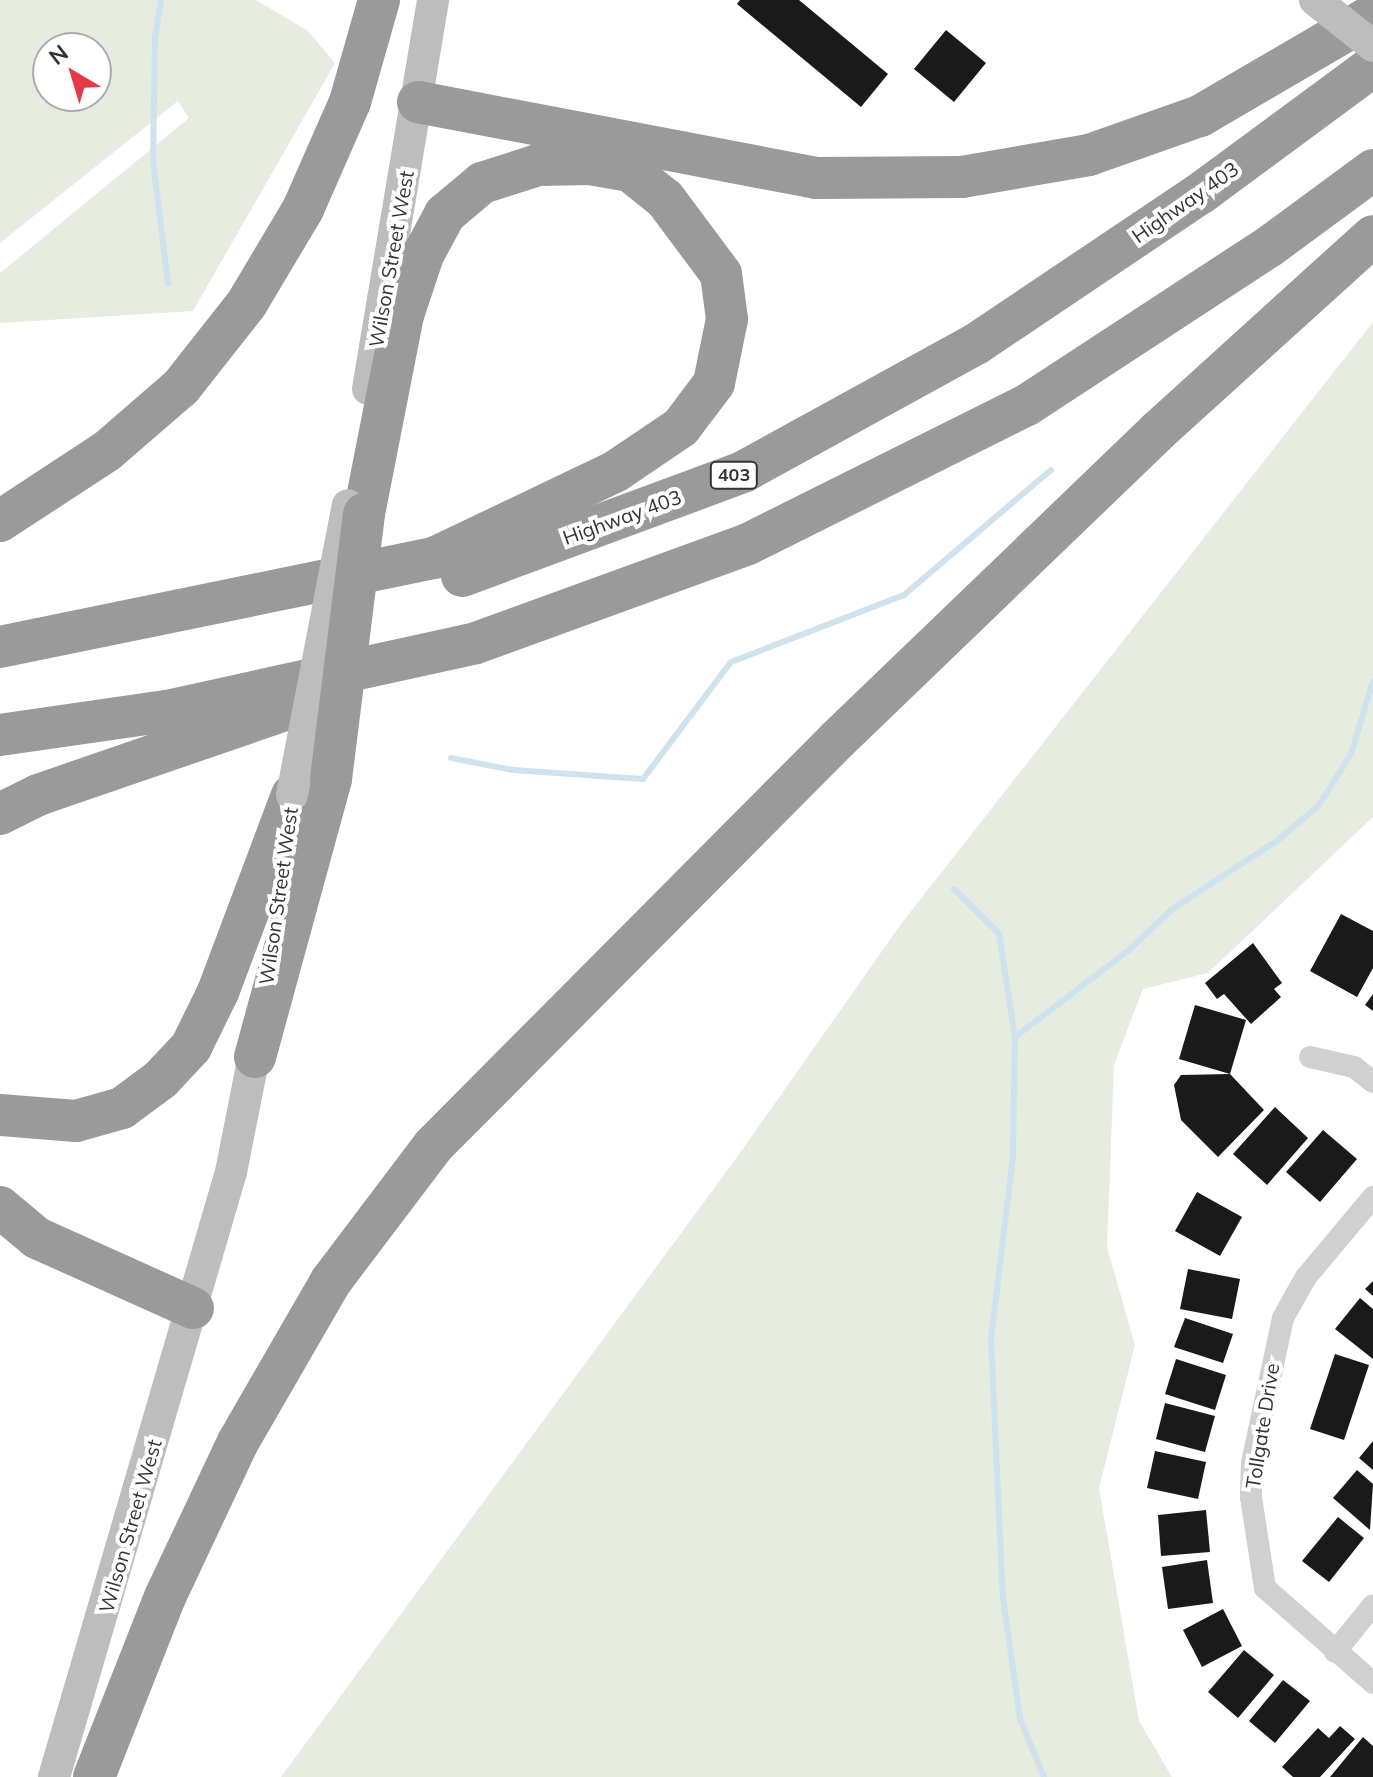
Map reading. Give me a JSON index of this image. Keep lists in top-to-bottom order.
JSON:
{
  "streets": {
    "highway": ["Highway 403", "403"],
    "main road": ["Wilson Street West"],
    "street": ["Tollgate Drive"]
  },
  "north": "top left"
}
